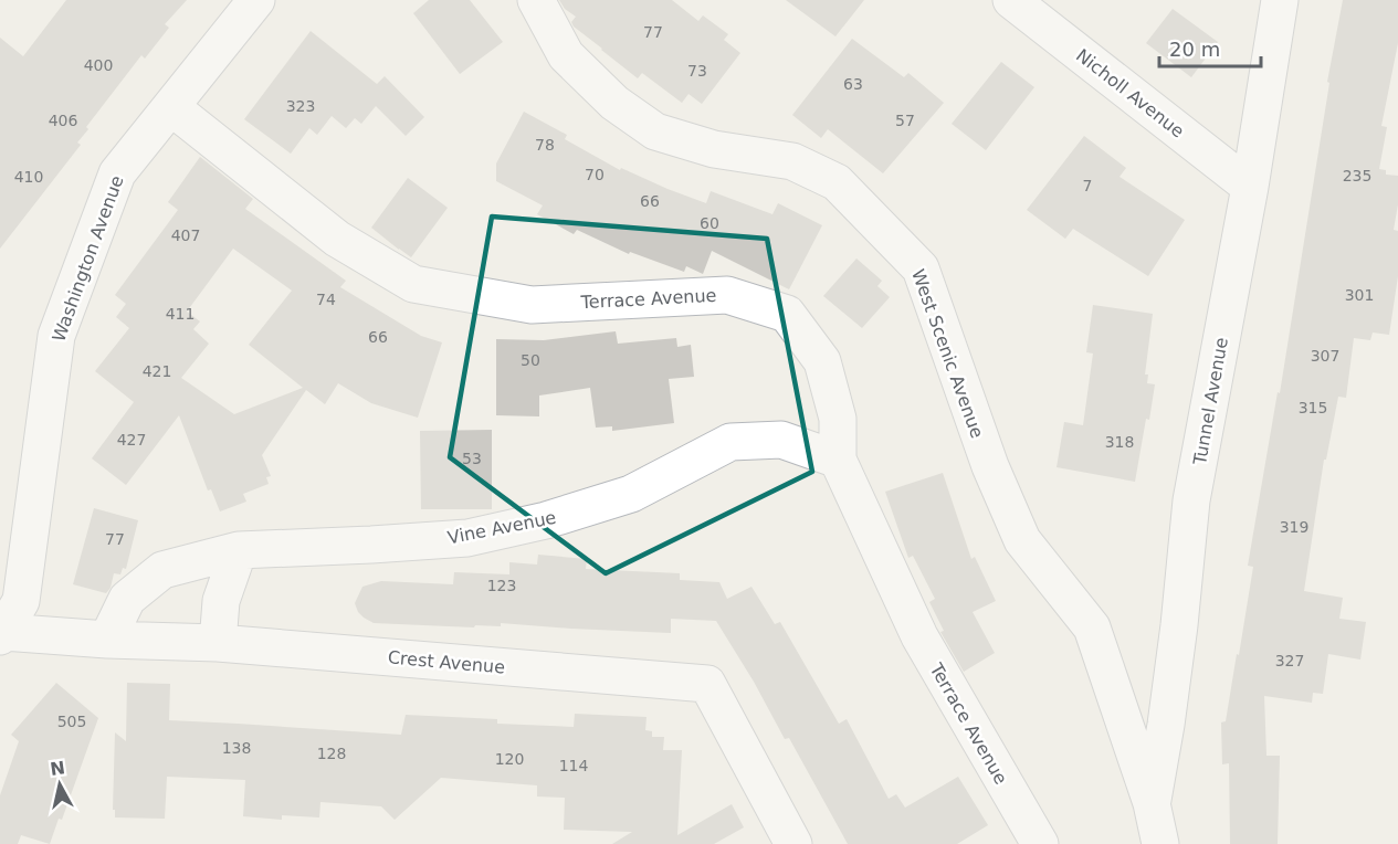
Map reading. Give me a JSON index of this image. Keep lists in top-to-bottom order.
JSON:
{
  "streets": {
    "street": [
      "Nicholl Avenue",
      "Washington Avenue",
      "Terrace Avenue",
      "West Scenic Avenue",
      "Tunnel Avenue",
      "Vine Avenue",
      "Crest Avenue"
    ]
  },
  "crossings": [
    ["Nicholl Avenue", "Tunnel Avenue"],
    ["Washington Avenue", "Terrace Avenue"],
    ["Washington Avenue", "Crest Avenue"],
    ["Terrace Avenue", "Vine Avenue"],
    ["West Scenic Avenue", "Tunnel Avenue"],
    ["Vine Avenue", "Crest Avenue"]
  ],
  "house_numbers": [
    "77",
    "400",
    "73",
    "63",
    "323",
    "406",
    "57",
    "78",
    "70",
    "235",
    "410",
    "7",
    "66",
    "60",
    "407",
    "301",
    "74",
    "411",
    "66",
    "307",
    "50",
    "421",
    "315",
    "427",
    "318",
    "53",
    "319",
    "77",
    "123",
    "327",
    "505",
    "138",
    "128",
    "120",
    "114"
  ],
  "scale_bar": "20 m",
  "north": "top"
}
